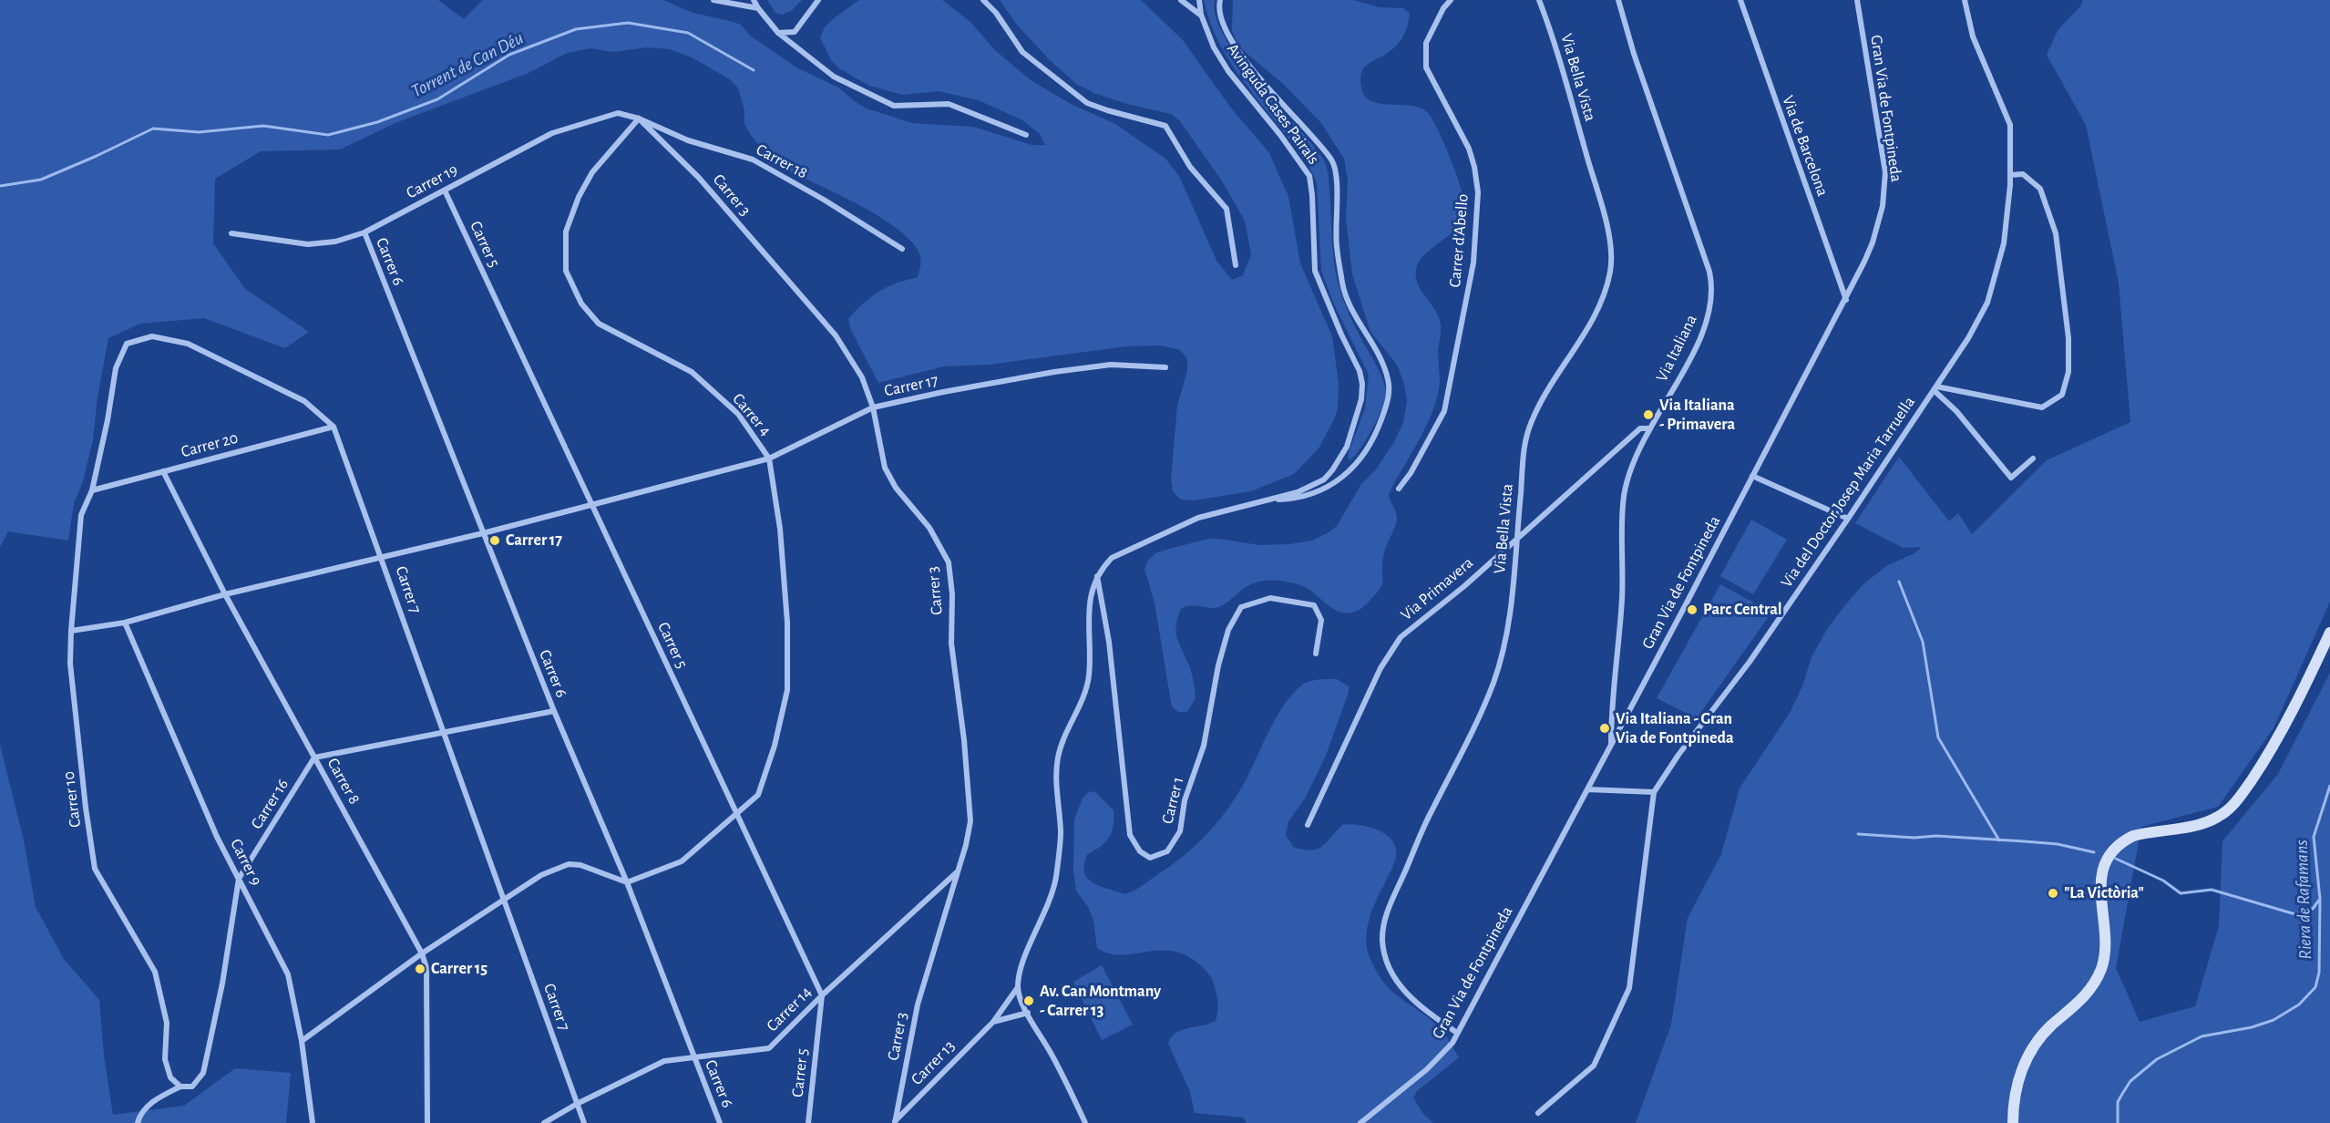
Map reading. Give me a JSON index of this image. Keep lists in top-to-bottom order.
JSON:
{
  "streets": {
    "street": [
      "Via Bella Vista",
      "Avinguda Cases Pairals",
      "Gran Via de Fontpineda",
      "Via de Barcelona",
      "Carrer 18",
      "Carrer 19",
      "Carrer 3",
      "Carrer d'Abello",
      "Carrer 5",
      "Carrer 6",
      "Via Italiana",
      "Carrer 17",
      "Carrer 4",
      "Carrer 20",
      "Via del Doctor Josep Maria Tarruella",
      "Via Primavera",
      "Carrer 7",
      "Carrer 8",
      "Carrer 10",
      "Carrer 1",
      "Carrer 16",
      "Carrer 9",
      "Carrer 14",
      "Carrer 13"
    ]
  },
  "crossings": [
    ["Via Bella Vista", "Gran Via de Fontpineda"],
    ["Via Bella Vista", "Via Primavera"],
    ["Gran Via de Fontpineda", "Via de Barcelona"],
    ["Gran Via de Fontpineda", "Via Italiana"],
    ["Carrer 18", "Carrer 19"],
    ["Carrer 18", "Carrer 3"],
    ["Carrer 18", "Carrer 4"],
    ["Carrer 19", "Carrer 3"],
    ["Carrer 19", "Carrer 5"],
    ["Carrer 19", "Carrer 6"],
    ["Carrer 19", "Carrer 4"],
    ["Carrer 3", "Carrer 17"],
    ["Carrer 3", "Carrer 4"],
    ["Carrer 3", "Carrer 14"],
    ["Carrer 3", "Carrer 13"],
    ["Carrer 5", "Carrer 17"],
    ["Carrer 5", "Carrer 4"],
    ["Carrer 5", "Carrer 14"],
    ["Carrer 6", "Carrer 17"],
    ["Carrer 6", "Carrer 14"],
    ["Via Italiana", "Via Primavera"],
    ["Carrer 17", "Carrer 4"],
    ["Carrer 17", "Carrer 7"],
    ["Carrer 17", "Carrer 8"],
    ["Carrer 17", "Carrer 10"],
    ["Carrer 17", "Carrer 9"],
    ["Carrer 20", "Carrer 7"],
    ["Carrer 20", "Carrer 8"],
    ["Carrer 20", "Carrer 10"],
    ["Carrer 7", "Carrer 10"],
    ["Carrer 7", "Carrer 14"],
    ["Carrer 8", "Carrer 16"],
    ["Carrer 10", "Carrer 16"],
    ["Carrer 16", "Carrer 9"]
  ],
  "water": ["Torrent de Can Déu", "Riera de Rafamans"],
  "places": [
    "Via Italiana - Primavera",
    "Carrer 17",
    "Parc Central",
    "Via Italiana - Gran Via de Fontpineda",
    "\"La Victòria\"",
    "Carrer 15",
    "Av. Can Montmany - Carrer 13"
  ]
}
